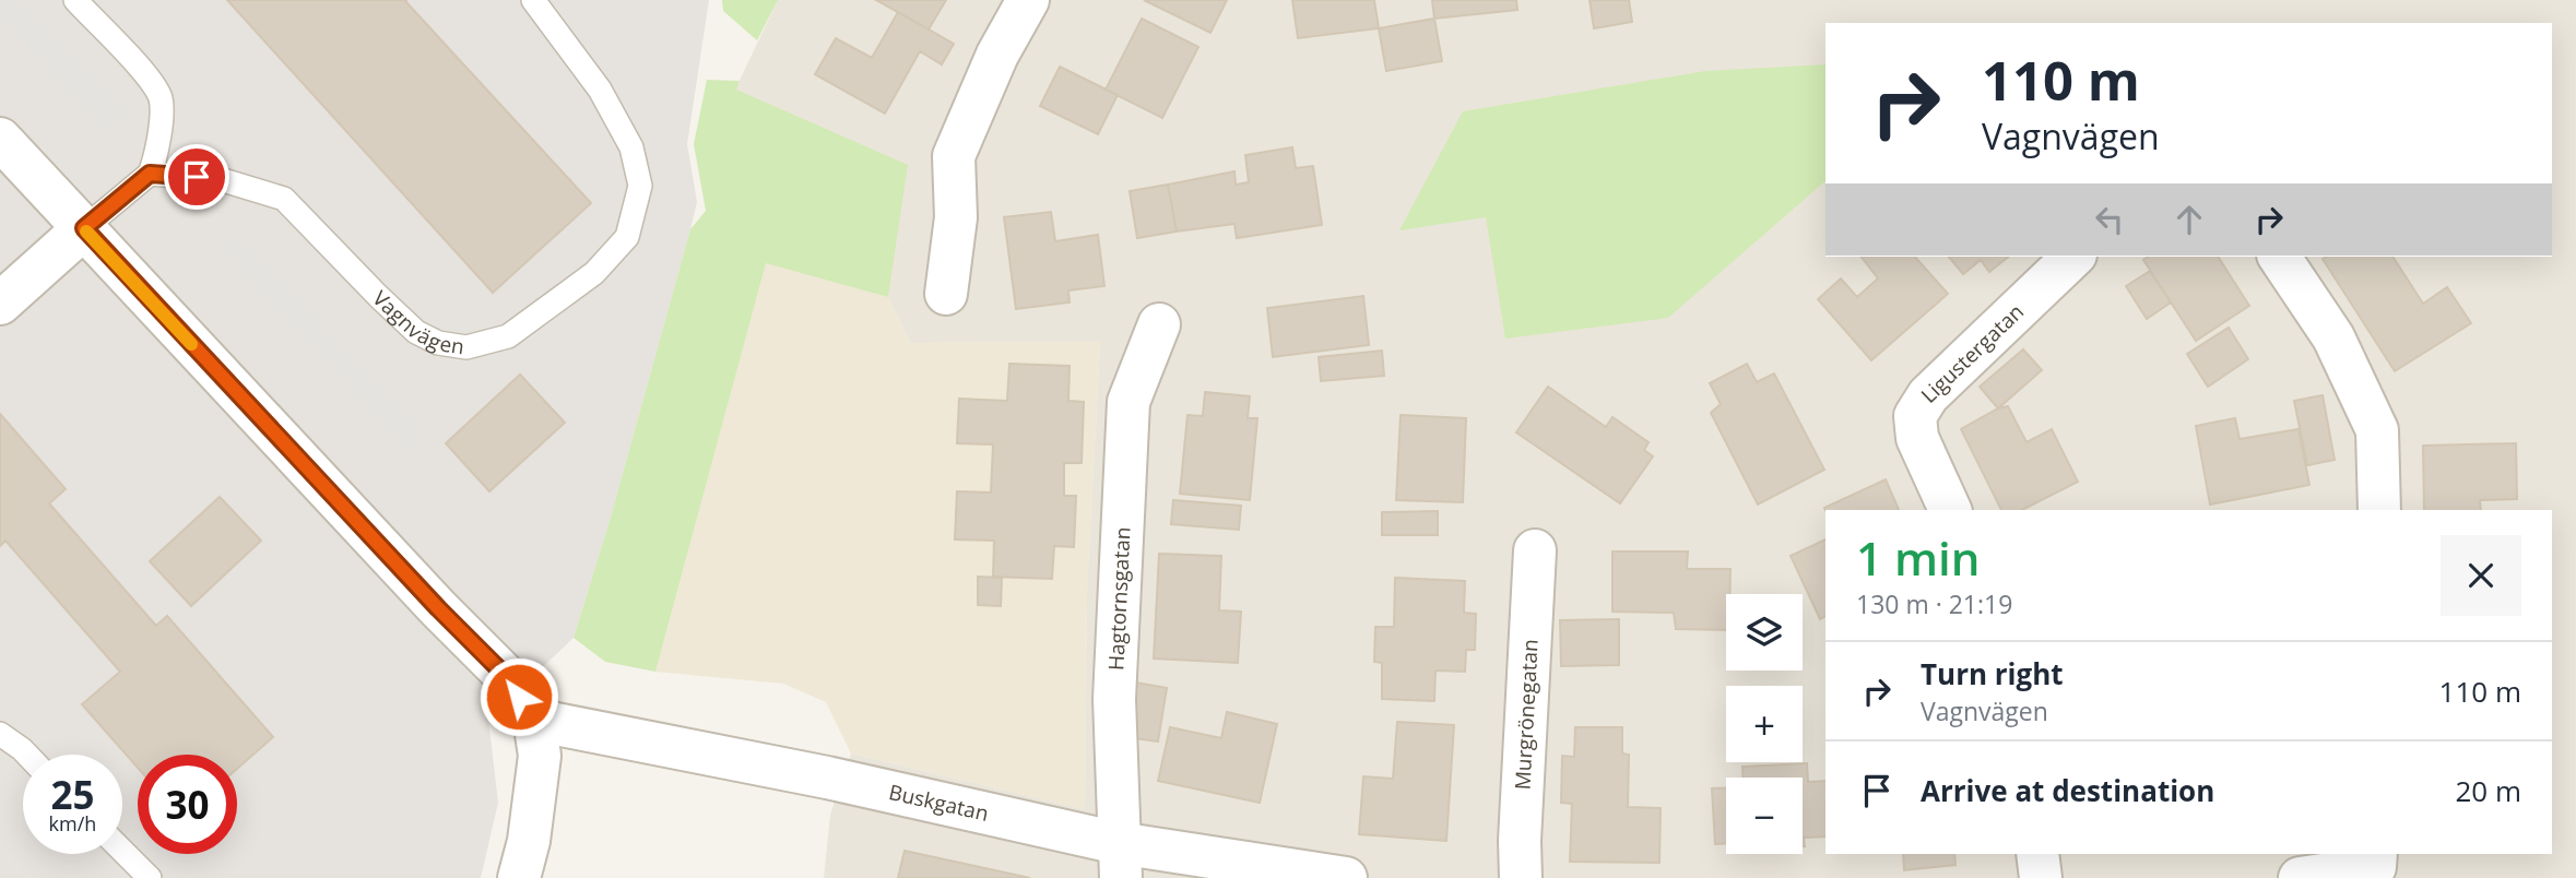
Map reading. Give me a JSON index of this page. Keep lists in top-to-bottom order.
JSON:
{
  "streets": {
    "street": [
      "Ligustergatan",
      "Hagtornsgatan",
      "Murgrönegatan",
      "Buskgatan"
    ],
    "lane": ["Vagnvägen"]
  },
  "crossings": [
    ["Hagtornsgatan", "Buskgatan"]
  ],
  "page": {
    "turn": ["110 m", "Vagnvägen"],
    "heading": ["1 min", "130 m · 21:19"],
    "map_buttons": ["+", "−"],
    "list": [
      {
        "name": "Turn right",
        "note": "Vagnvägen",
        "value": "110 m"
      },
      {
        "name": "Arrive at destination",
        "value": "20 m"
      }
    ],
    "speed": "25 km/h",
    "limit": "30"
  }
}
